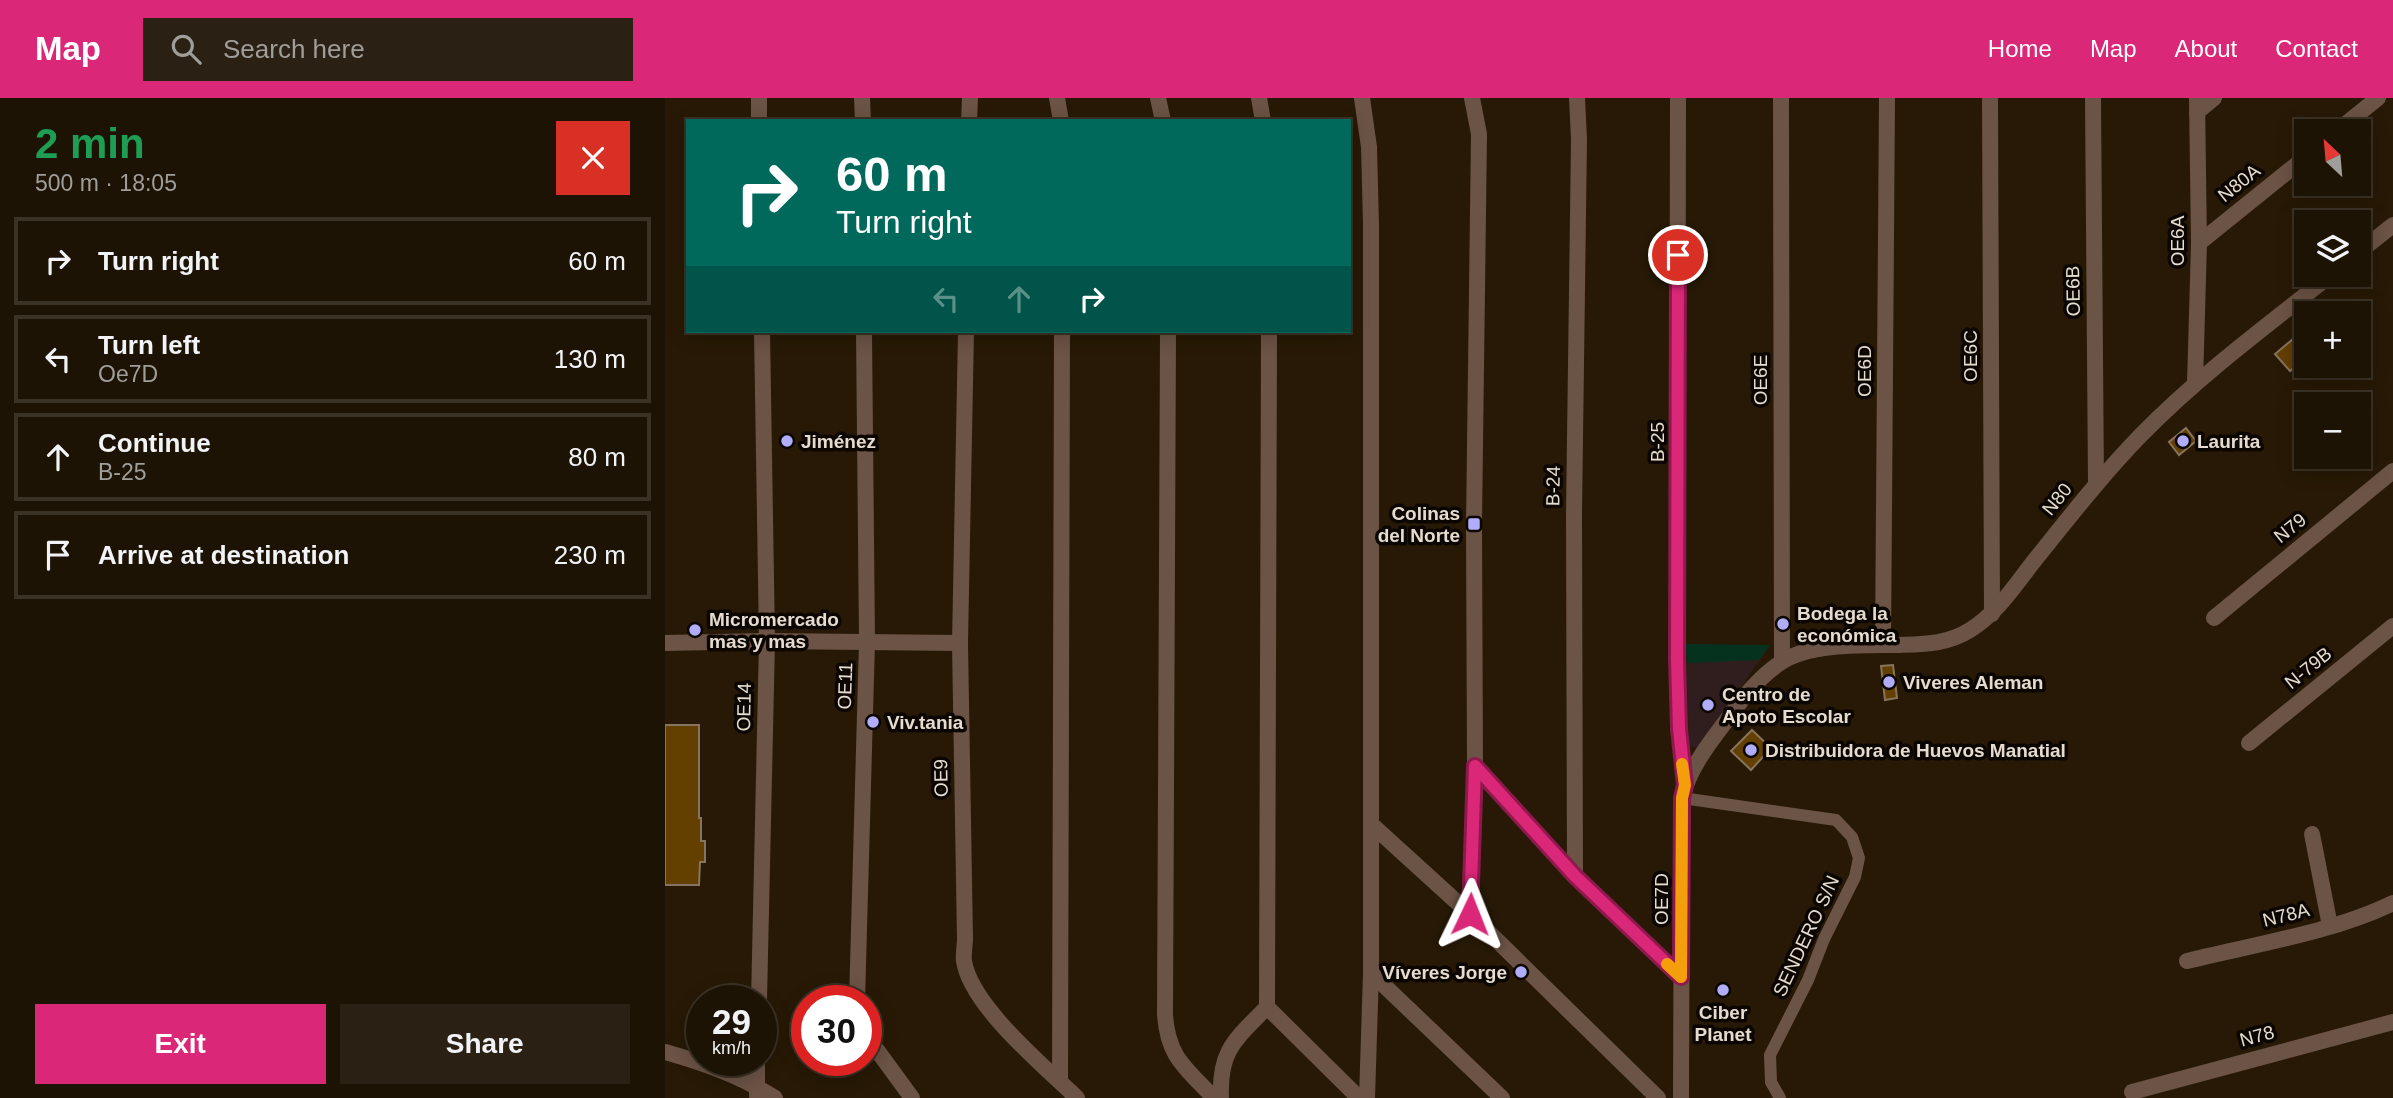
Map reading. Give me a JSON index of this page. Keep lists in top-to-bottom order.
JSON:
{
  "streets": {
    "street": [
      "N80A",
      "OE6A",
      "OE6B",
      "OE6C",
      "OE6D",
      "OE6E",
      "B-25",
      "B-24",
      "N80",
      "N79",
      "N-79B",
      "OE11",
      "OE14",
      "OE9",
      "OE7D",
      "N78A",
      "SENDERO S/N",
      "N78"
    ]
  },
  "crossings": [
    ["N80A", "OE6A"],
    ["OE6A", "N80"],
    ["OE6B", "N80"],
    ["OE6C", "N80"],
    ["OE6D", "N80"],
    ["OE6E", "N80"],
    ["B-25", "OE7D"],
    ["B-25", "SENDERO S/N"],
    ["OE7D", "SENDERO S/N"]
  ],
  "places": {
    "other": [
      "Jiménez",
      "Laurita",
      "Bodega la económica",
      "Micromercado mas y mas",
      "Viveres Aleman",
      "Centro de Apoto Escolar",
      "Viv.tania",
      "Distribuidora de Huevos Manatial",
      "Víveres Jorge",
      "Ciber Planet"
    ],
    "transit": ["Colinas del Norte"]
  },
  "north": "top left",
  "page": {
    "header": "Map",
    "search": "Search here",
    "nav": [
      "Home",
      "Map",
      "About",
      "Contact"
    ],
    "heading": ["2 min", "500 m · 18:05"],
    "map_buttons": ["+", "−"],
    "turn": ["60 m", "Turn right"],
    "list": [
      {
        "name": "Turn right",
        "value": "60 m"
      },
      {
        "name": "Turn left",
        "note": "Oe7D",
        "value": "130 m"
      },
      {
        "name": "Continue",
        "note": "B-25",
        "value": "80 m"
      },
      {
        "name": "Arrive at destination",
        "value": "230 m"
      }
    ],
    "speed": "29 km/h",
    "limit": "30",
    "buttons": ["Exit", "Share"]
  }
}
